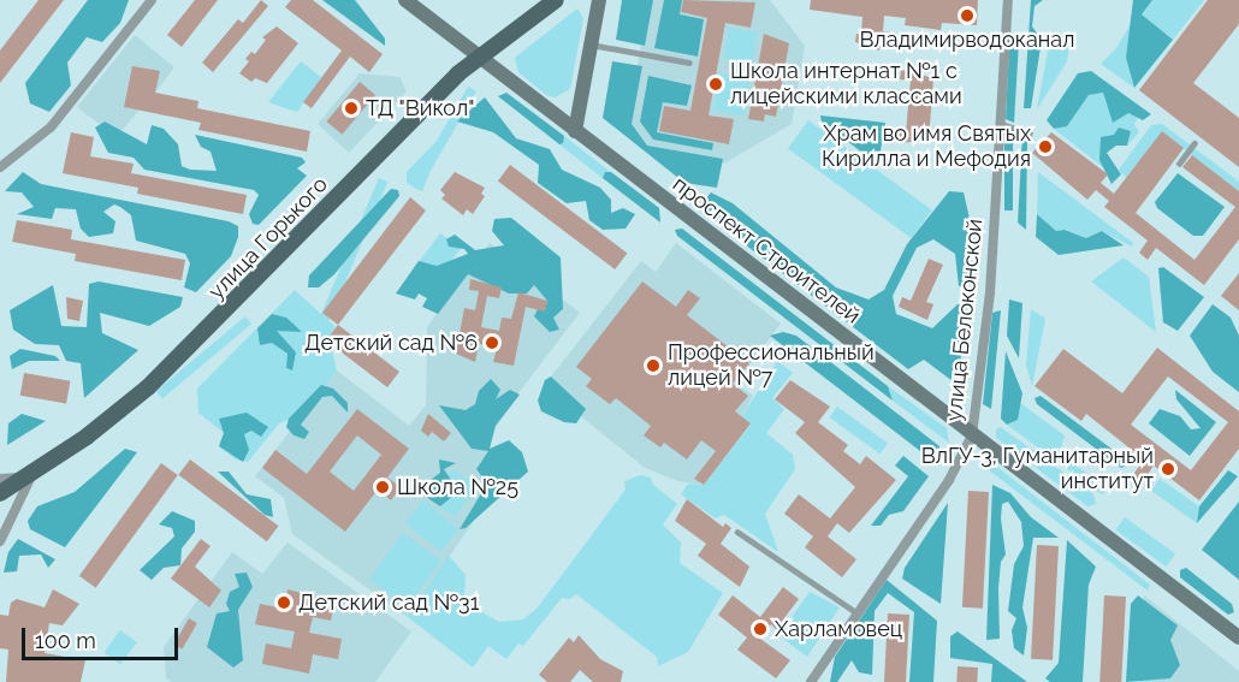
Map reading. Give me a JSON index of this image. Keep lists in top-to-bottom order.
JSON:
{
  "streets": {
    "main road": ["улица Горького", "проспект Строителей"],
    "street": ["улица Белоконской"]
  },
  "crossings": [
    ["улица Горького", "проспект Строителей"],
    ["проспект Строителей", "улица Белоконской"]
  ],
  "places": [
    "Владимирводоканал",
    "Школа интернат №1 с лицейскими классами",
    "ТД \"Викол\"",
    "Храм во имя Святых Кирилла и Мефодия",
    "Детский сад №6",
    "Профессиональный лицей №7",
    "ВлГУ-3, Гуманитарный институт",
    "Школа №25",
    "Детский сад №31",
    "Харламовец"
  ],
  "scale_bar": "100 m"
}
